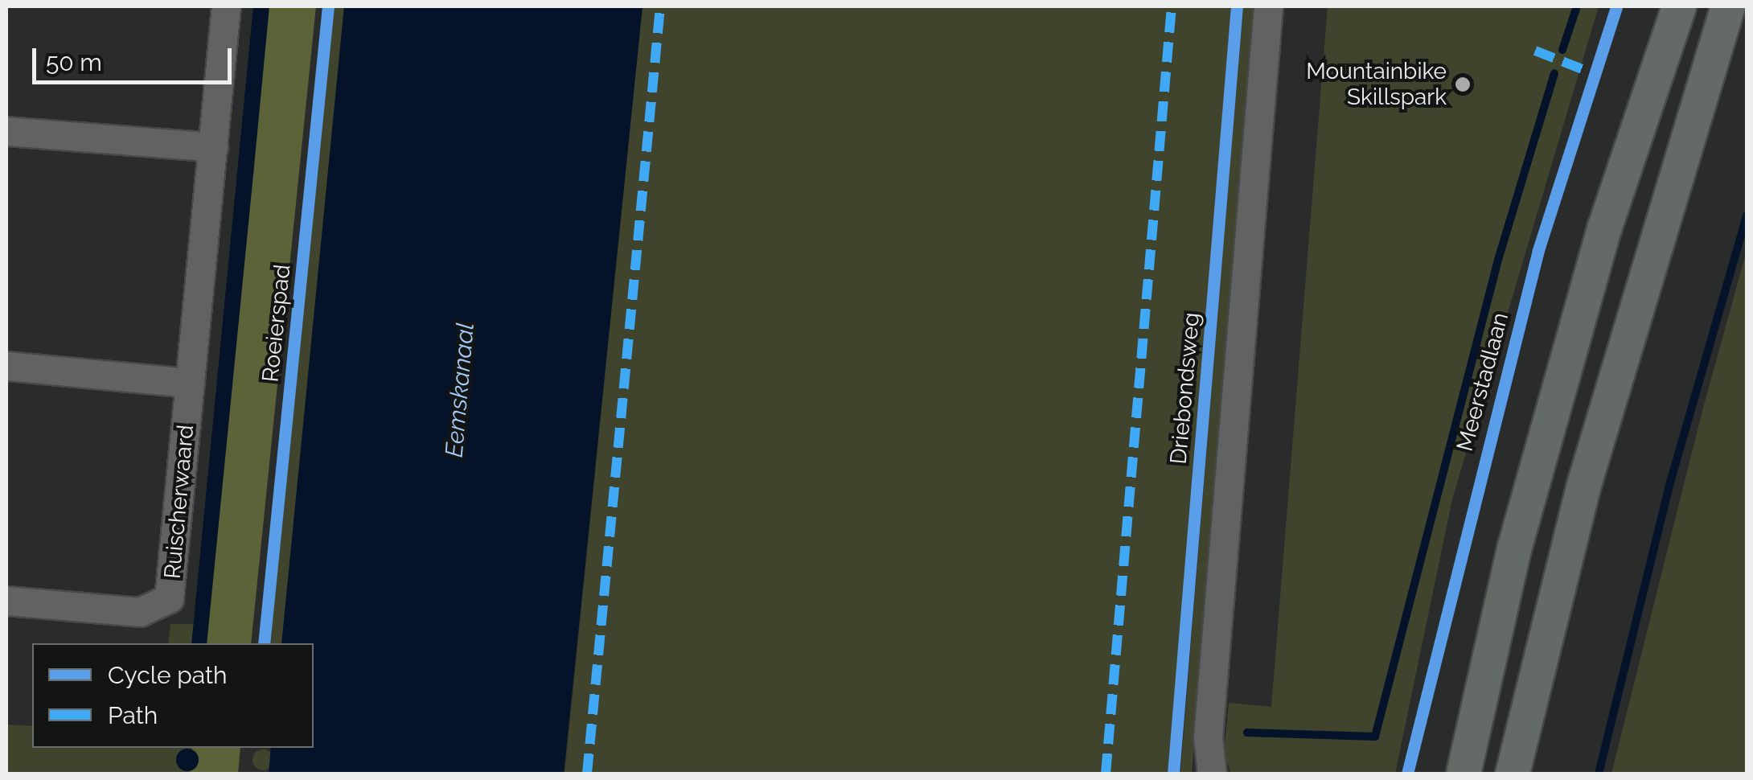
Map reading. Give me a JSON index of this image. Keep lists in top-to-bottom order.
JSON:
{
  "streets": {
    "street": ["Ruischerwaard"],
    "cycle path": ["Roeierspad", "Meerstadlaan", "Driebondsweg"]
  },
  "water": ["Eemskanaal"],
  "places": ["Mountainbike Skillspark"],
  "legend": ["Cycle path", "Path"],
  "scale_bar": "50 m"
}
